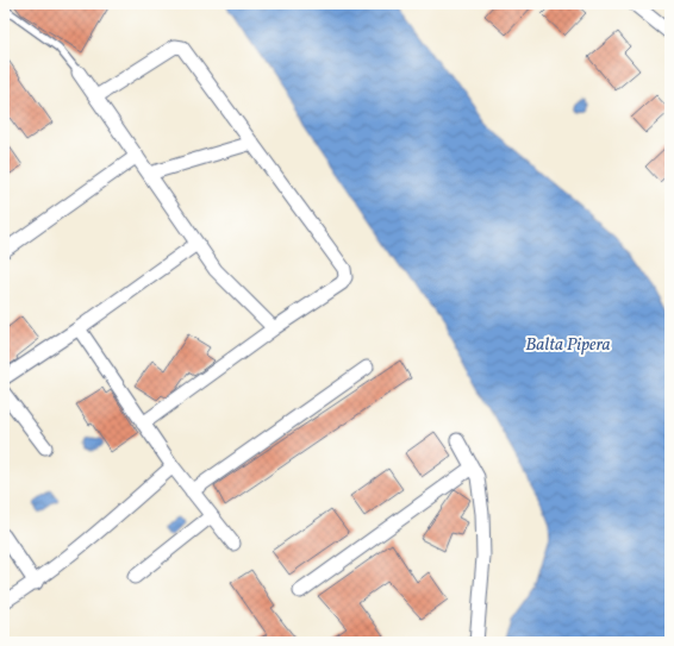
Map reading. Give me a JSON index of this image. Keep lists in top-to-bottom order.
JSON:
{
  "water": ["Balta Pipera"]
}
